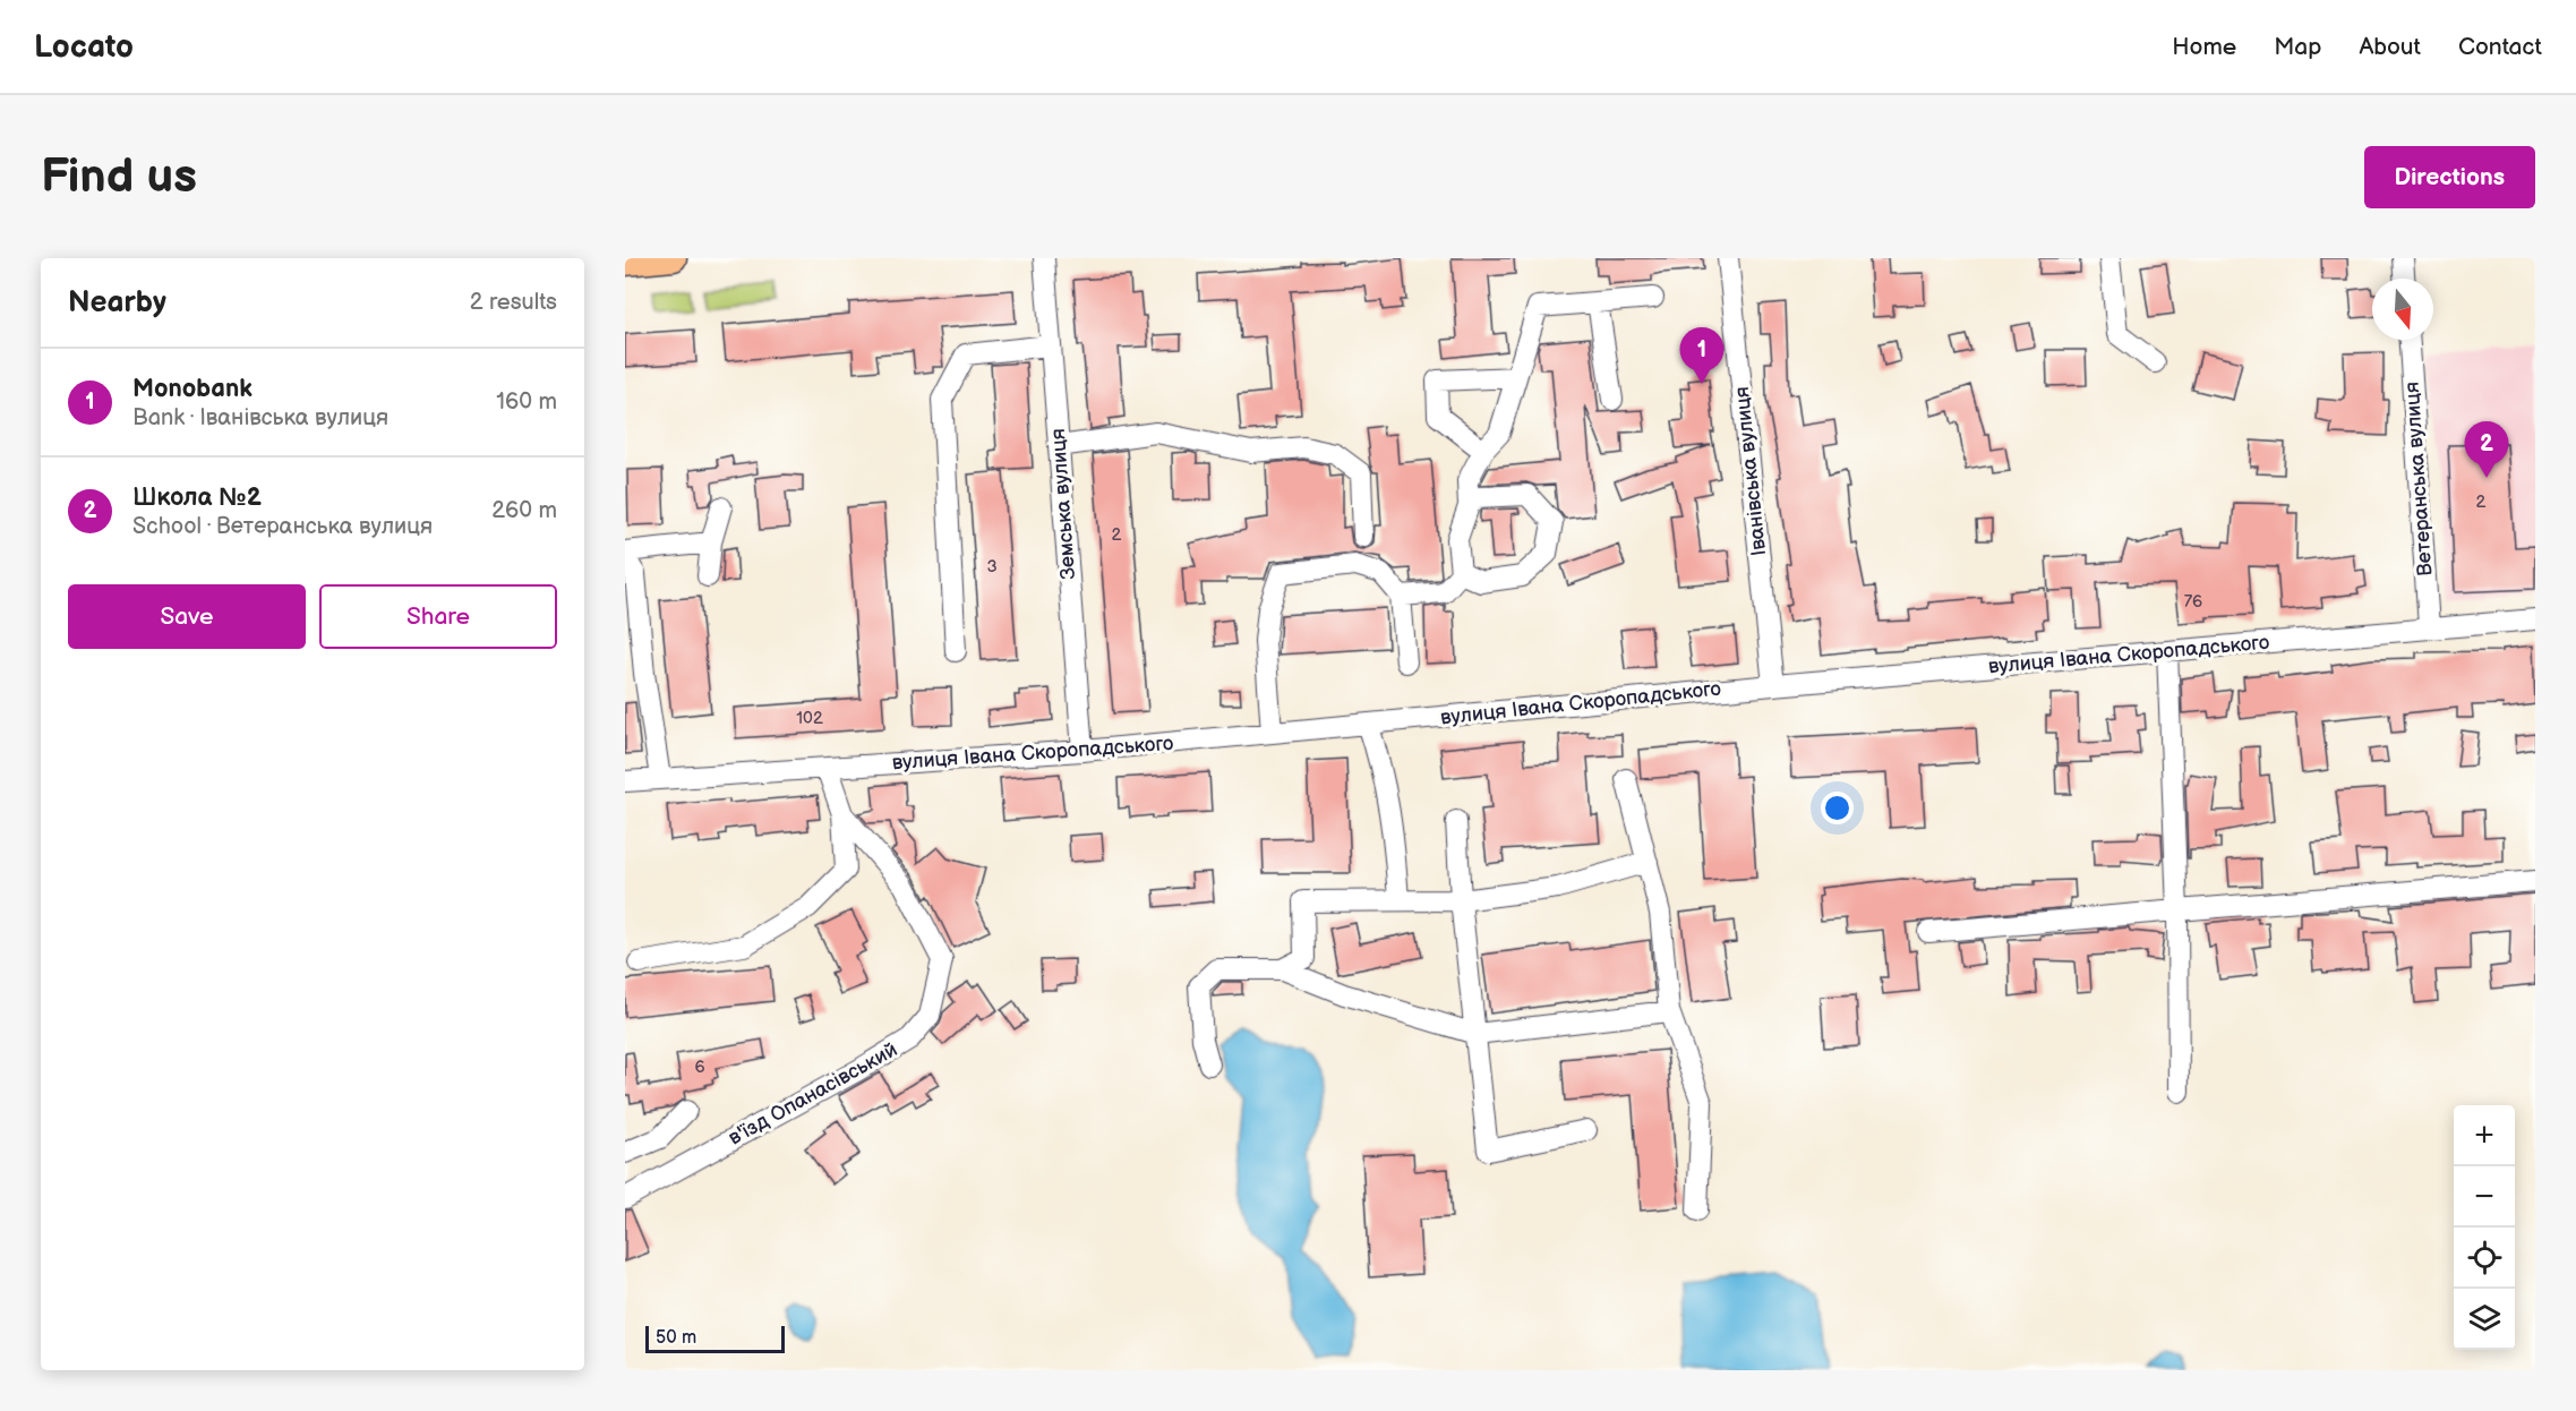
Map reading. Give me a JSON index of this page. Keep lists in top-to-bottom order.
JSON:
{
  "streets": {
    "street": [
      "Іванівська вулиця",
      "Ветеранська вулиця",
      "Земська вулиця",
      "вулиця Івана Скоропадського",
      "в'їзд Опанасівський"
    ]
  },
  "crossings": [
    ["Іванівська вулиця", "вулиця Івана Скоропадського"],
    ["Ветеранська вулиця", "вулиця Івана Скоропадського"],
    ["Земська вулиця", "вулиця Івана Скоропадського"]
  ],
  "house_numbers": [
    "2",
    "2",
    "3",
    "76",
    "102",
    "6"
  ],
  "scale_bar": "50 m",
  "north": "bottom",
  "page": {
    "header": "Locato",
    "nav": [
      "Home",
      "Map",
      "About",
      "Contact"
    ],
    "buttons": [
      "Directions",
      ["Save", "Share"]
    ],
    "title": "Find us",
    "heading": ["Nearby", "2 results"],
    "pins": ["1", "2"],
    "list": [
      {
        "mark": "1",
        "name": "Monobank",
        "note": "Bank · Іванівська вулиця",
        "value": "160 m"
      },
      {
        "mark": "2",
        "name": "Школа №2",
        "note": "School · Ветеранська вулиця",
        "value": "260 m"
      }
    ],
    "map_buttons": ["+", "−"],
    "scale": "50 m"
  }
}
